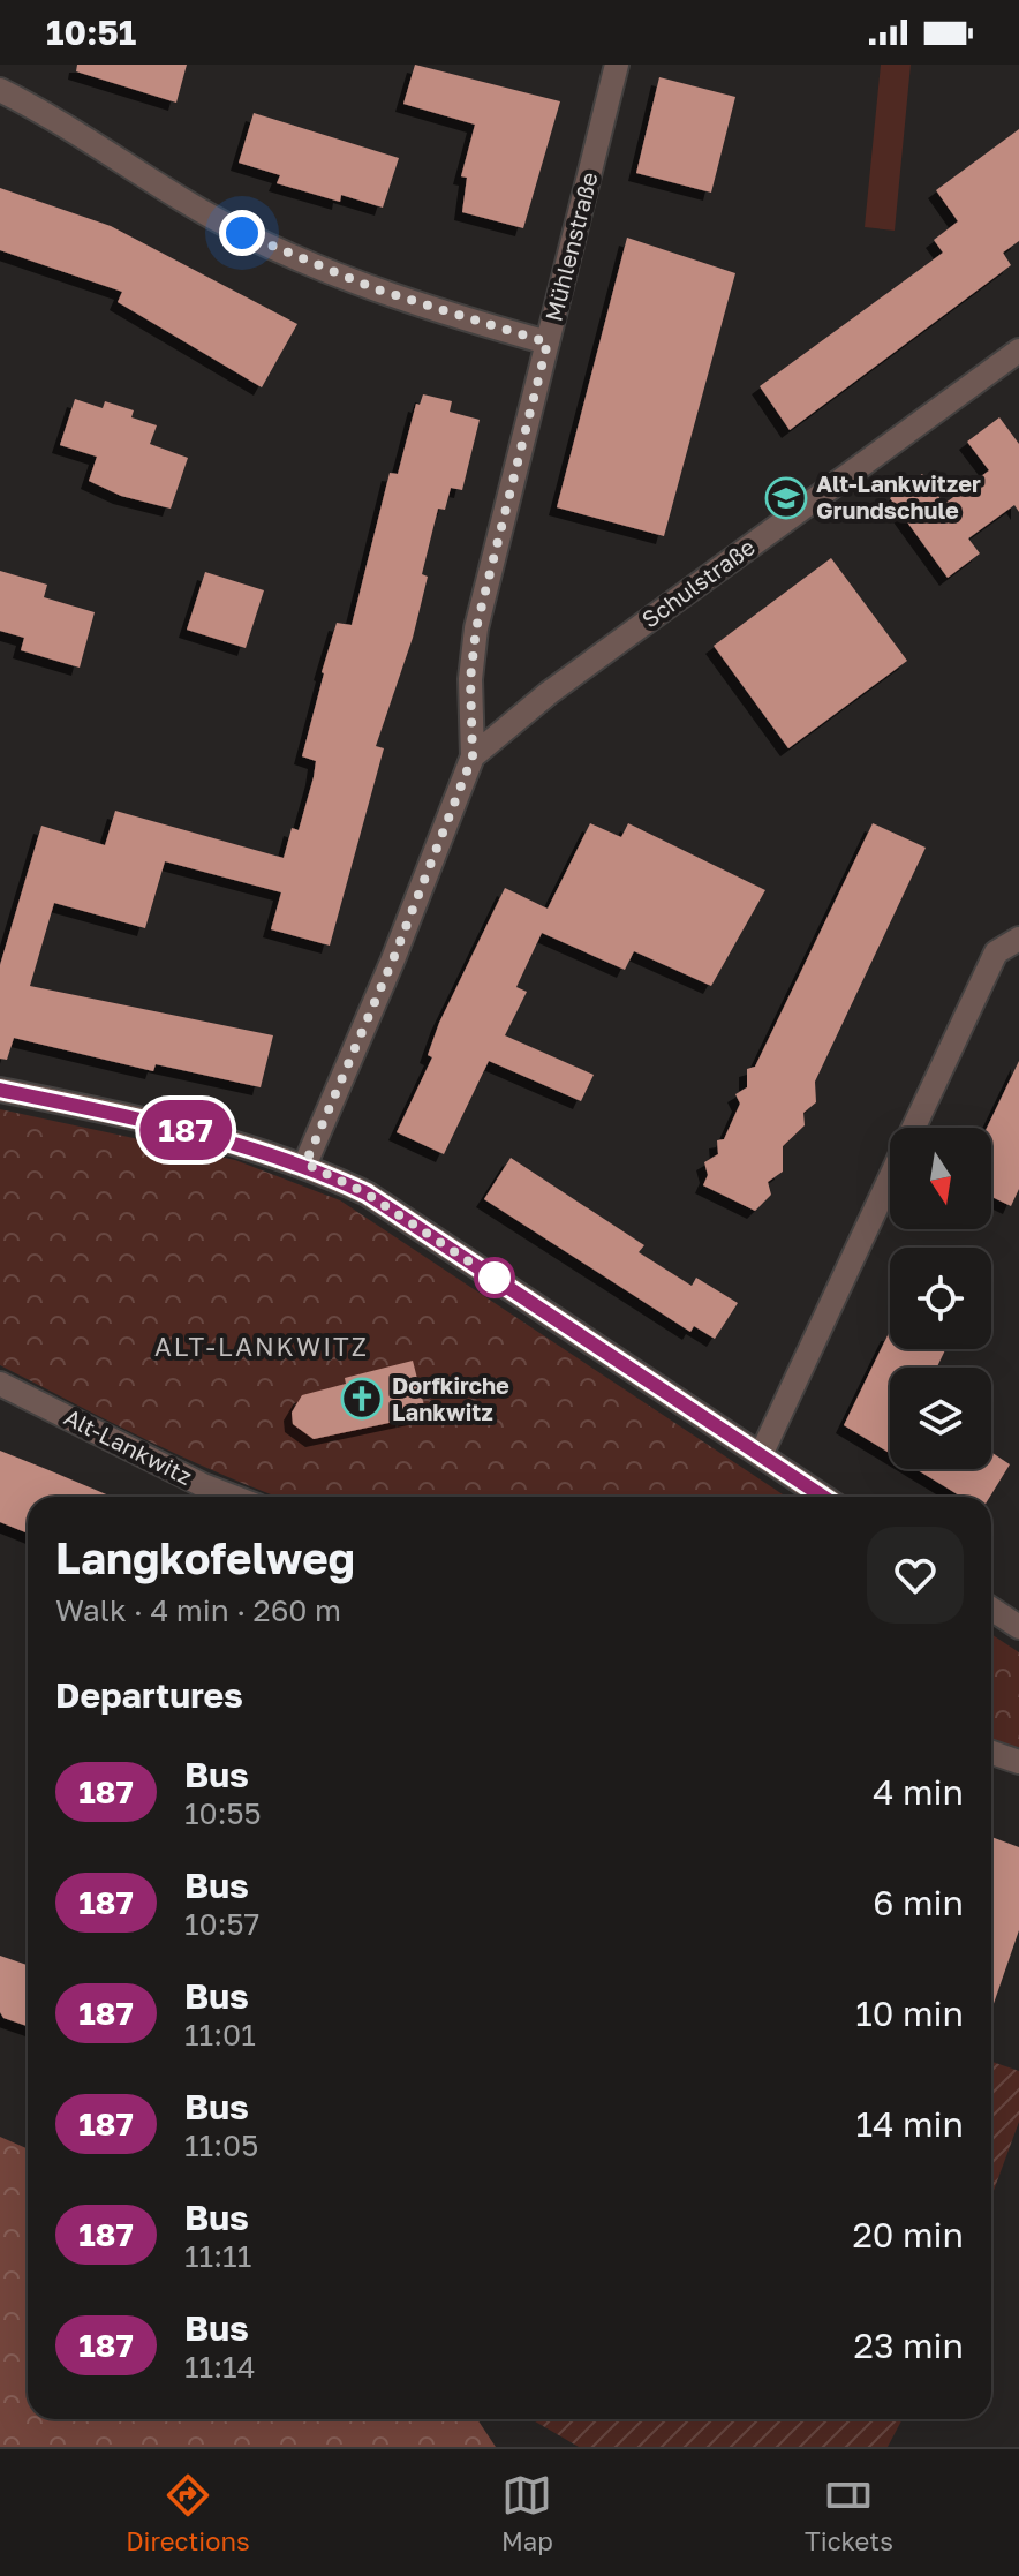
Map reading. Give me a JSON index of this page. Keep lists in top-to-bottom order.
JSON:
{
  "streets": {
    "street": ["Mühlenstraße", "Schulstraße", "Alt-Lankwitz"]
  },
  "crossings": [
    ["Mühlenstraße", "Schulstraße"]
  ],
  "districts": ["ALT-LANKWITZ"],
  "places": {
    "school or university": ["Alt-Lankwitzer Grundschule"],
    "church": ["Dorfkirche Lankwitz"]
  },
  "lines": ["bus line 187"],
  "north": "bottom",
  "page": {
    "status": "10:51",
    "on_map": "187",
    "heading": [
      ["Langkofelweg", "Walk · 4 min · 260 m"],
      "Departures"
    ],
    "list": [
      {
        "mark": "187",
        "name": "Bus",
        "note": "10:55",
        "value": "4 min"
      },
      {
        "mark": "187",
        "name": "Bus",
        "note": "10:57",
        "value": "6 min"
      },
      {
        "mark": "187",
        "name": "Bus",
        "note": "11:01",
        "value": "10 min"
      },
      {
        "mark": "187",
        "name": "Bus",
        "note": "11:05",
        "value": "14 min"
      },
      {
        "mark": "187",
        "name": "Bus",
        "note": "11:11",
        "value": "20 min"
      },
      {
        "mark": "187",
        "name": "Bus",
        "note": "11:14",
        "value": "23 min"
      }
    ],
    "tabs": ["Directions", "Map", "Tickets"]
  }
}
